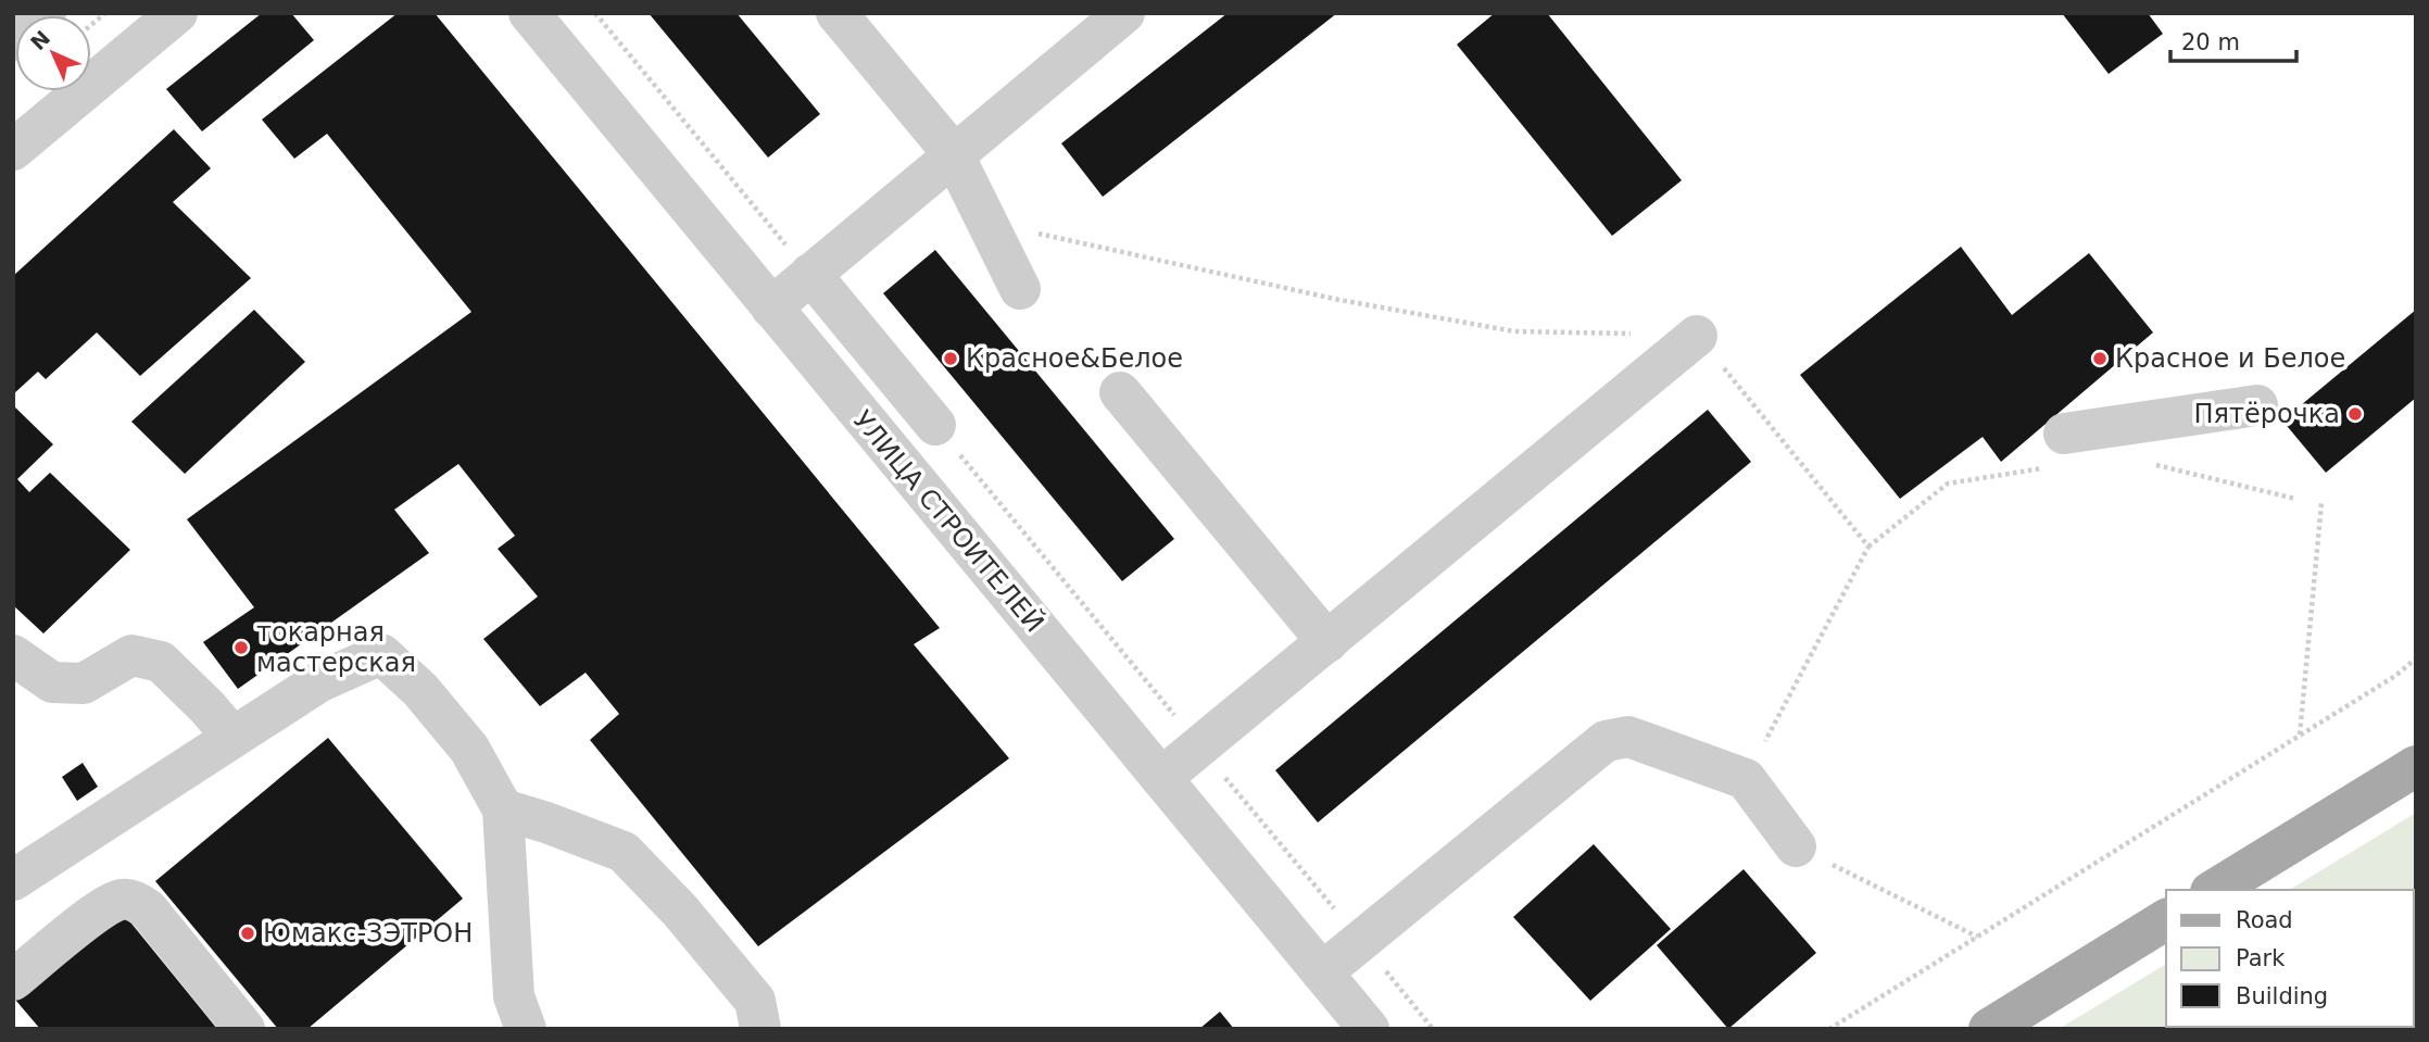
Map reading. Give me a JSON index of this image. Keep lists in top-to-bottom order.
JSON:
{
  "streets": {
    "street": ["УЛИЦА СТРОИТЕЛЕЙ"]
  },
  "places": [
    "Красное&Белое",
    "Красное и Белое",
    "Пятёрочка",
    "токарная мастерская",
    "Юмакс-ЗЭТРОН"
  ],
  "legend": ["Road", "Park", "Building"],
  "scale_bar": "20 m",
  "north": "top left"
}
